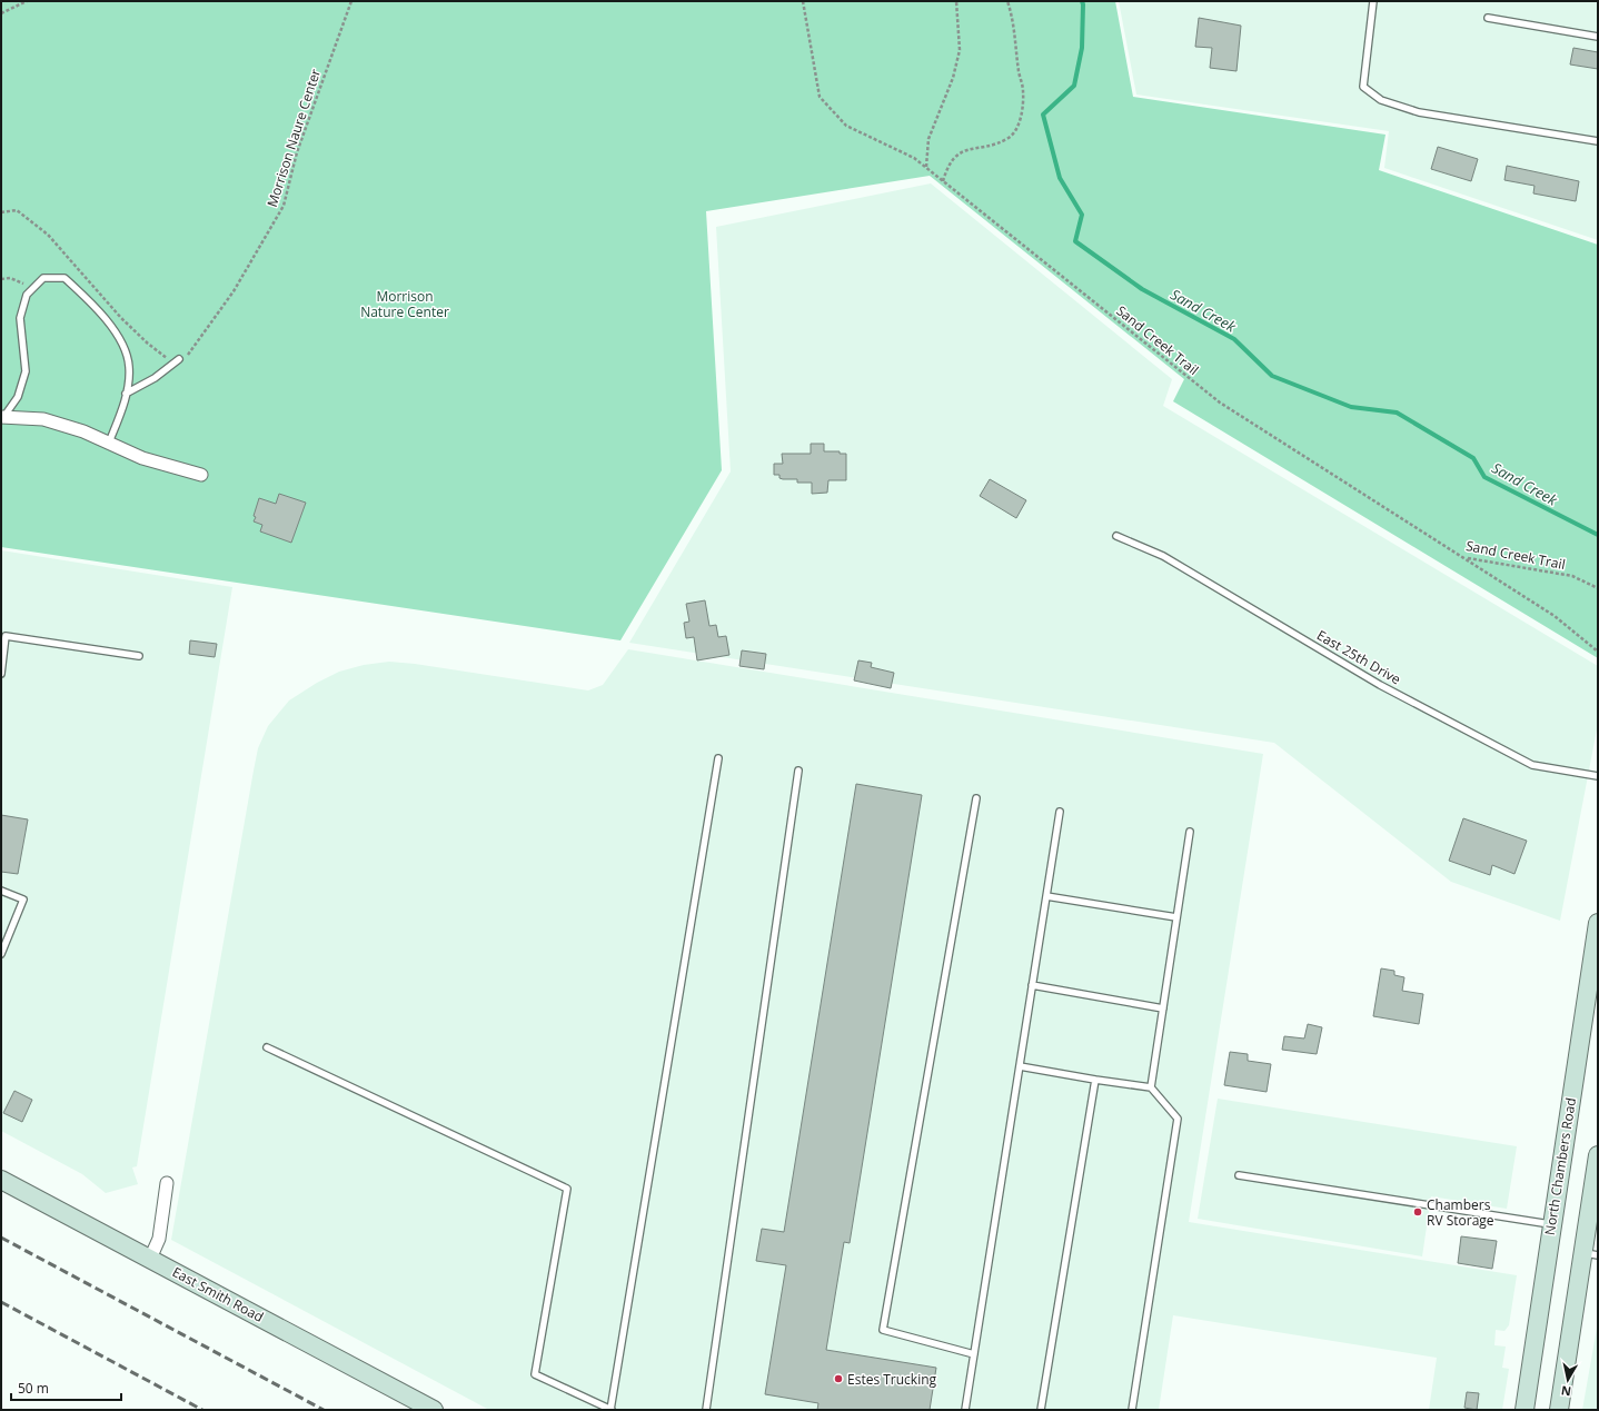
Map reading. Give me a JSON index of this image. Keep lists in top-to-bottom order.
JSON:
{
  "streets": {
    "main road": ["North Chambers Road", "East Smith Road"],
    "lane": ["East 25th Drive"],
    "path": ["Morrison Naure Center", "Sand Creek Trail"]
  },
  "water": ["Sand Creek"],
  "parks": ["Morrison Nature Center"],
  "places": ["Chambers RV Storage", "Estes Trucking"],
  "scale_bar": "50 m",
  "north": "bottom"
}
